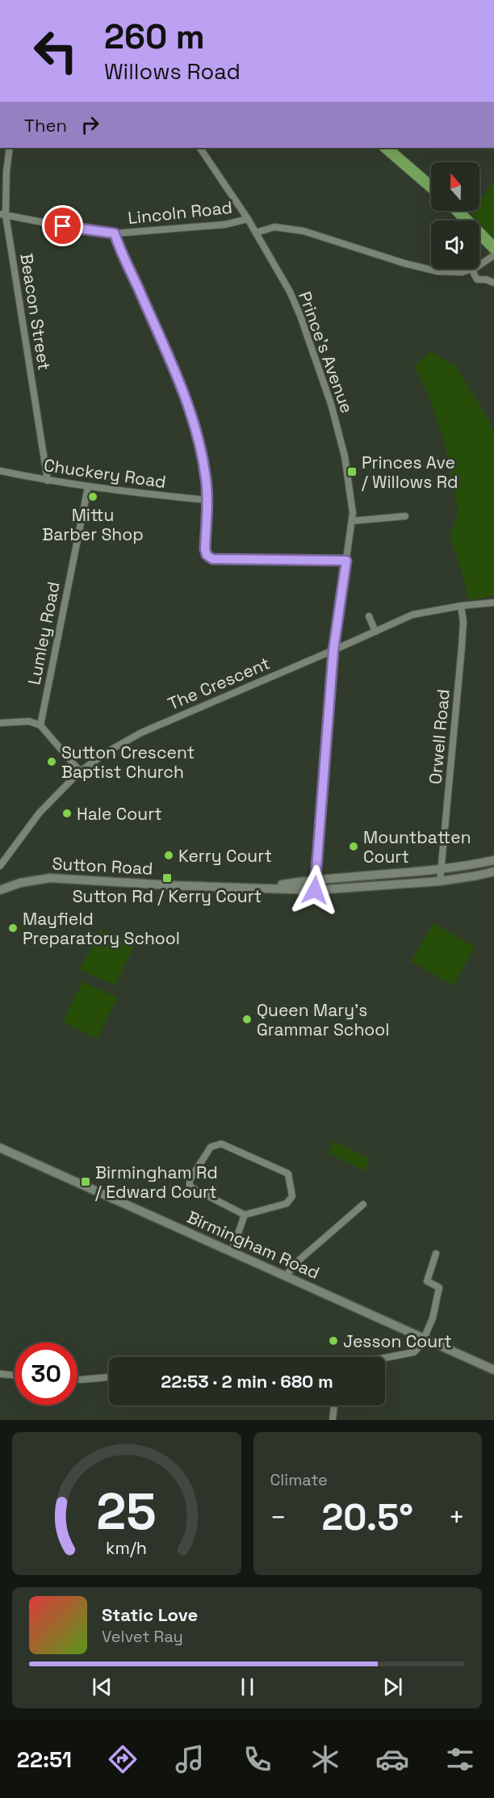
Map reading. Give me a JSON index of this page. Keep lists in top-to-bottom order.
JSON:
{
  "streets": {
    "street": [
      "Lincoln Road",
      "Beacon Street",
      "Prince's Avenue",
      "Chuckery Road",
      "Lumley Road",
      "The Crescent",
      "Orwell Road",
      "Sutton Road",
      "Birmingham Road"
    ]
  },
  "crossings": [
    ["Lincoln Road", "Beacon Street"],
    ["Lincoln Road", "Prince's Avenue"],
    ["Beacon Street", "Chuckery Road"],
    ["Prince's Avenue", "The Crescent"],
    ["Prince's Avenue", "Sutton Road"],
    ["Chuckery Road", "Lumley Road"],
    ["The Crescent", "Orwell Road"],
    ["Orwell Road", "Sutton Road"]
  ],
  "places": {
    "transit": ["Princes Ave / Willows Rd", "Sutton Rd / Kerry Court", "Birmingham Rd / Edward Court"],
    "other": [
      "Mittu Barber Shop",
      "Sutton Crescent Baptist Church",
      "Hale Court",
      "Mountbatten Court",
      "Kerry Court",
      "Mayfield Preparatory School",
      "Queen Mary's Grammar School",
      "Jesson Court"
    ]
  },
  "north": "top",
  "page": {
    "turn": ["260 m", "Willows Road"],
    "then": "Then",
    "limit": "30",
    "trip": "22:53 · 2 min · 680 m",
    "tile": "Climate",
    "heat": ["−", "20.5°", "+"],
    "song": ["Static Love", "Velvet Ray"],
    "tabs": "22:51",
    "gauge": ["25", "km/h"]
  }
}
